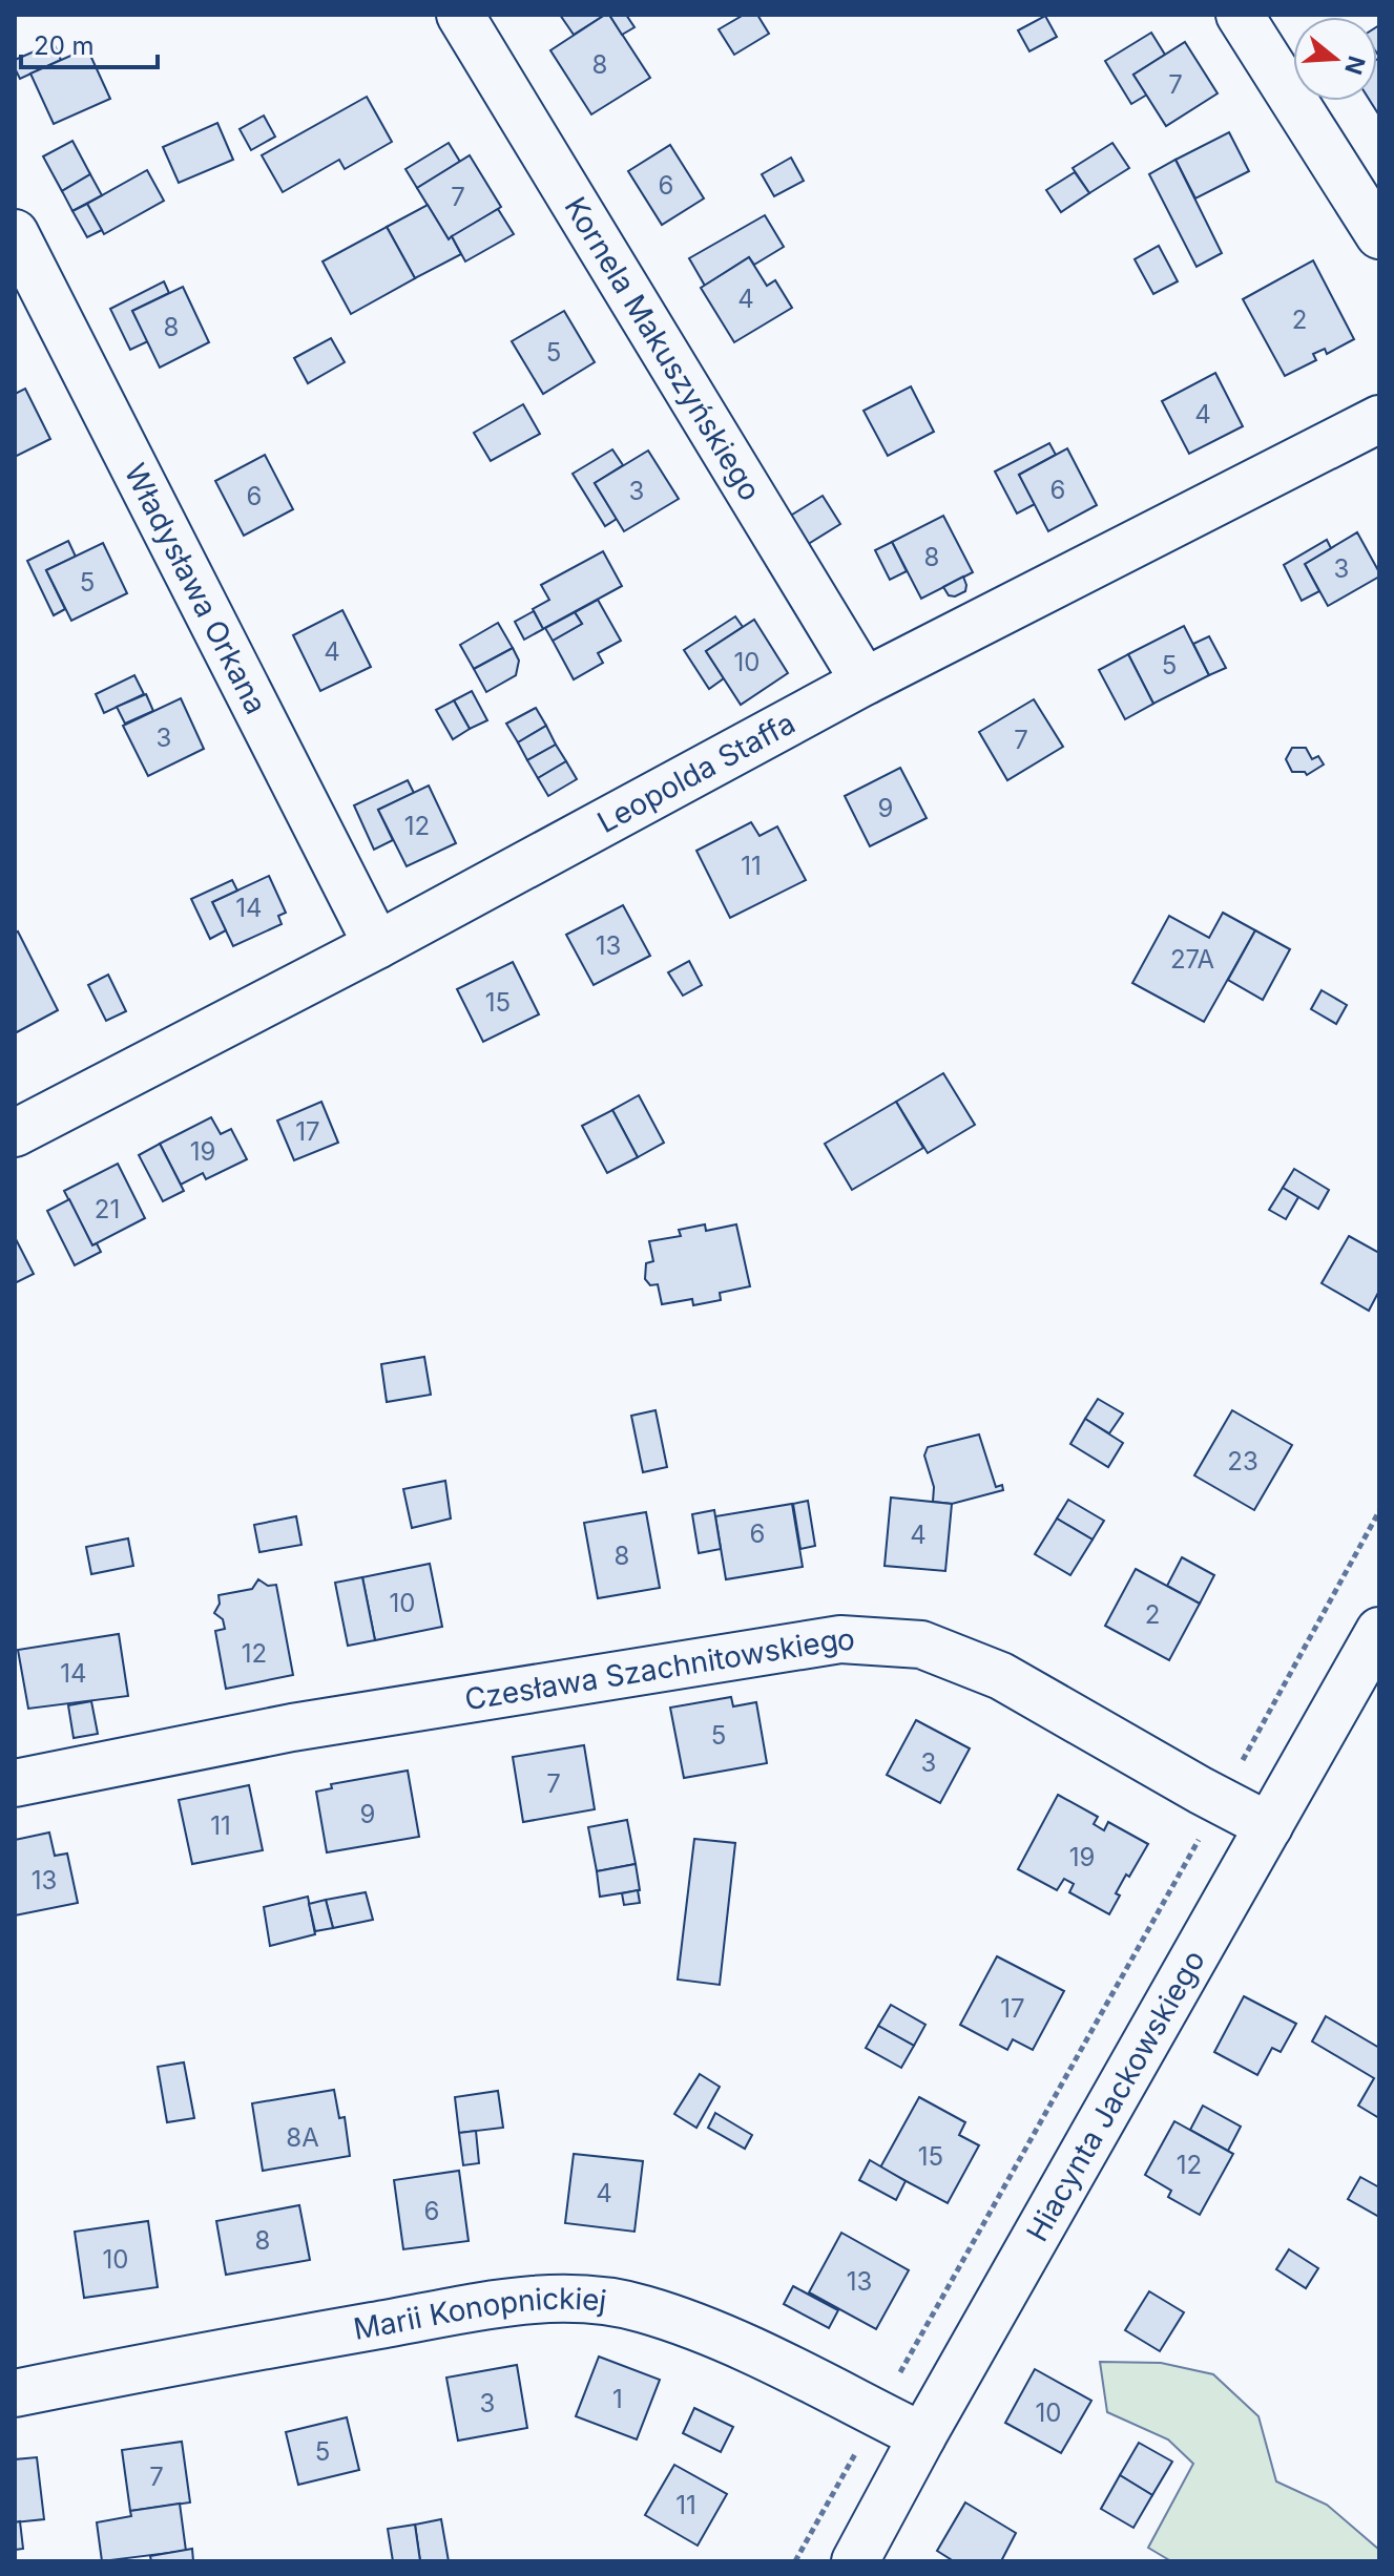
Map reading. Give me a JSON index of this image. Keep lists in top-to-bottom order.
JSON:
{
  "streets": {
    "street": [
      "Kornela Makuszyńskiego",
      "Władysława Orkana",
      "Leopolda Staffa",
      "Czesława Szachnitowskiego",
      "Hiacynta Jackowskiego",
      "Marii Konopnickiej"
    ]
  },
  "crossings": [
    ["Kornela Makuszyńskiego", "Leopolda Staffa"],
    ["Władysława Orkana", "Leopolda Staffa"],
    ["Czesława Szachnitowskiego", "Hiacynta Jackowskiego"],
    ["Hiacynta Jackowskiego", "Marii Konopnickiej"]
  ],
  "house_numbers": [
    "8",
    "7",
    "6",
    "7",
    "4",
    "2",
    "8",
    "5",
    "4",
    "6",
    "3",
    "6",
    "8",
    "3",
    "5",
    "4",
    "10",
    "5",
    "3",
    "7",
    "9",
    "12",
    "11",
    "14",
    "13",
    "27A",
    "15",
    "17",
    "19",
    "21",
    "23",
    "6",
    "4",
    "8",
    "10",
    "2",
    "12",
    "14",
    "5",
    "3",
    "7",
    "9",
    "11",
    "19",
    "13",
    "17",
    "8A",
    "15",
    "12",
    "4",
    "6",
    "8",
    "10",
    "13",
    "1",
    "3",
    "10",
    "5",
    "7",
    "11"
  ],
  "scale_bar": "20 m",
  "north": "right"
}
